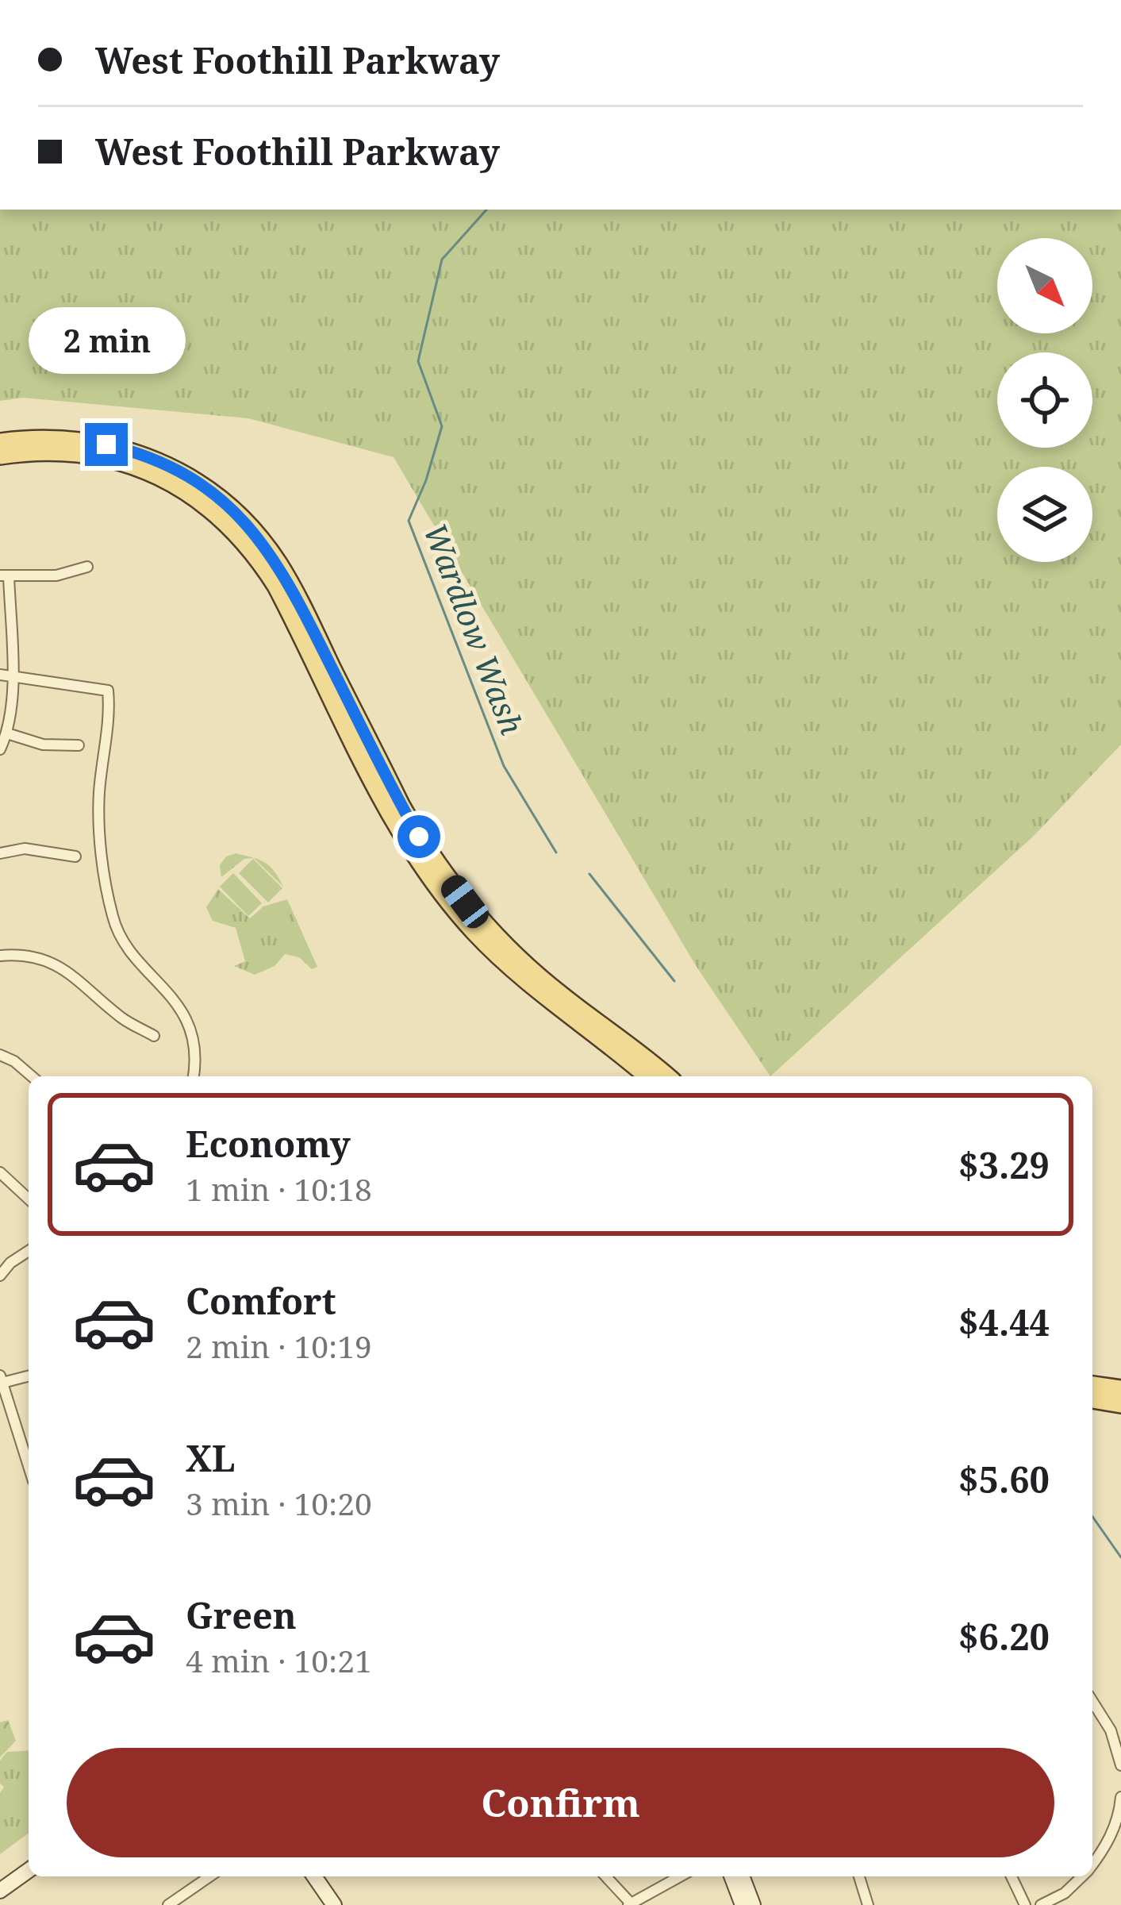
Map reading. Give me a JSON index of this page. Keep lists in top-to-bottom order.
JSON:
{
  "water": ["Wardlow Wash"],
  "north": "bottom right",
  "page": {
    "banner": ["West Foothill Parkway", "West Foothill Parkway"],
    "bubble": "2 min",
    "list": [
      {
        "name": "Economy",
        "note": "1 min · 10:18",
        "value": "$3.29"
      },
      {
        "name": "Comfort",
        "note": "2 min · 10:19",
        "value": "$4.44"
      },
      {
        "name": "XL",
        "note": "3 min · 10:20",
        "value": "$5.60"
      },
      {
        "name": "Green",
        "note": "4 min · 10:21",
        "value": "$6.20"
      }
    ],
    "buttons": "Confirm"
  }
}
